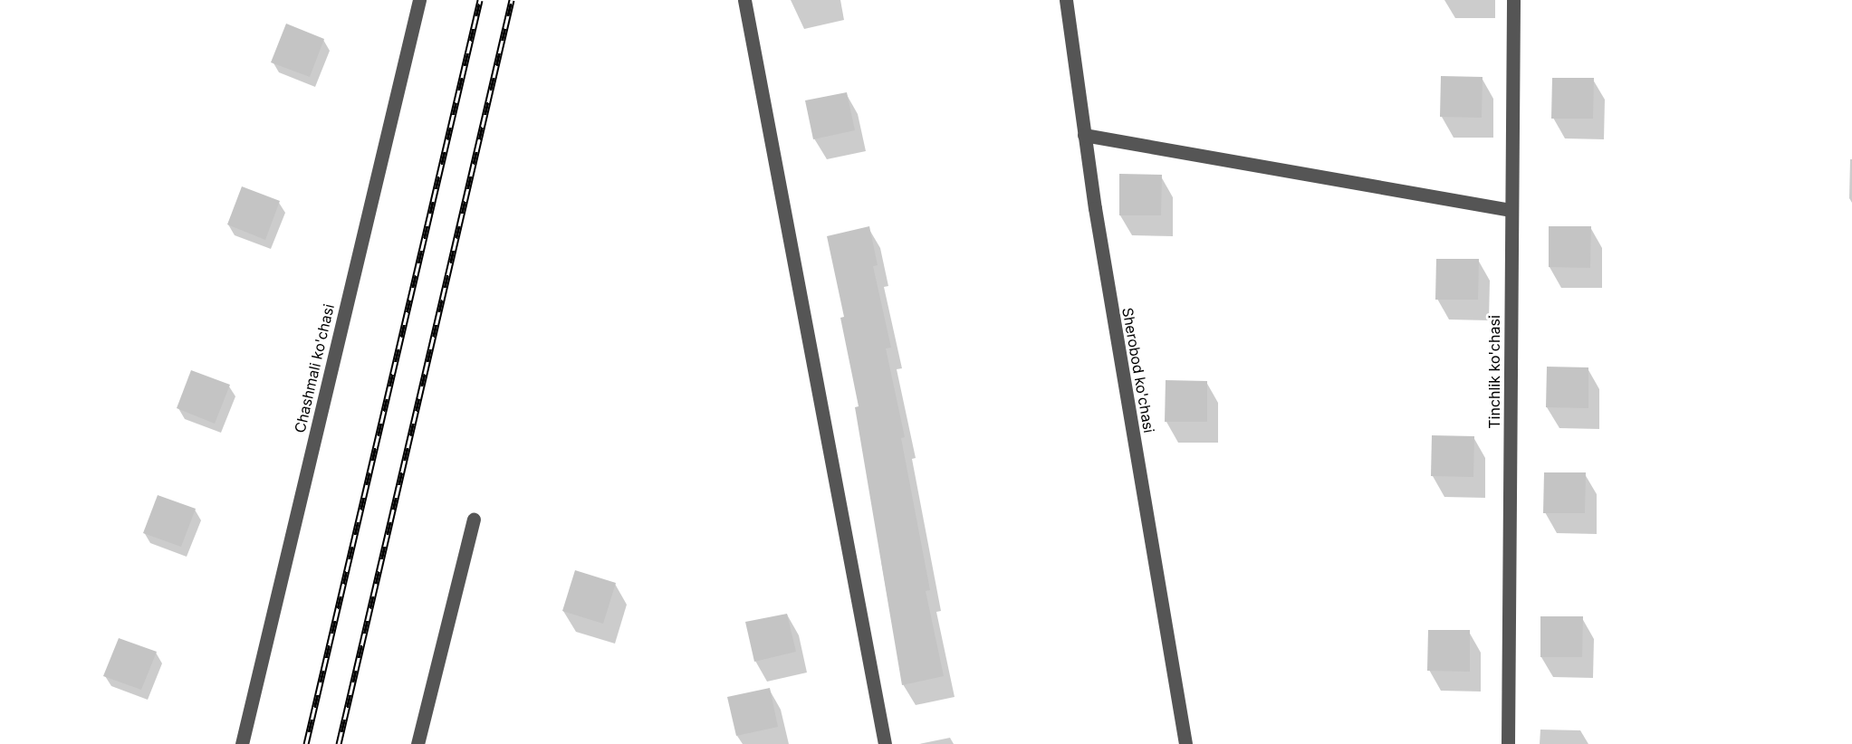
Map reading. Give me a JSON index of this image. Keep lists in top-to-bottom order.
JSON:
{
  "streets": {
    "street": ["Chashmali ko'chasi", "Sherobod ko'chasi", "Tinchlik ko'chasi"]
  }
}
